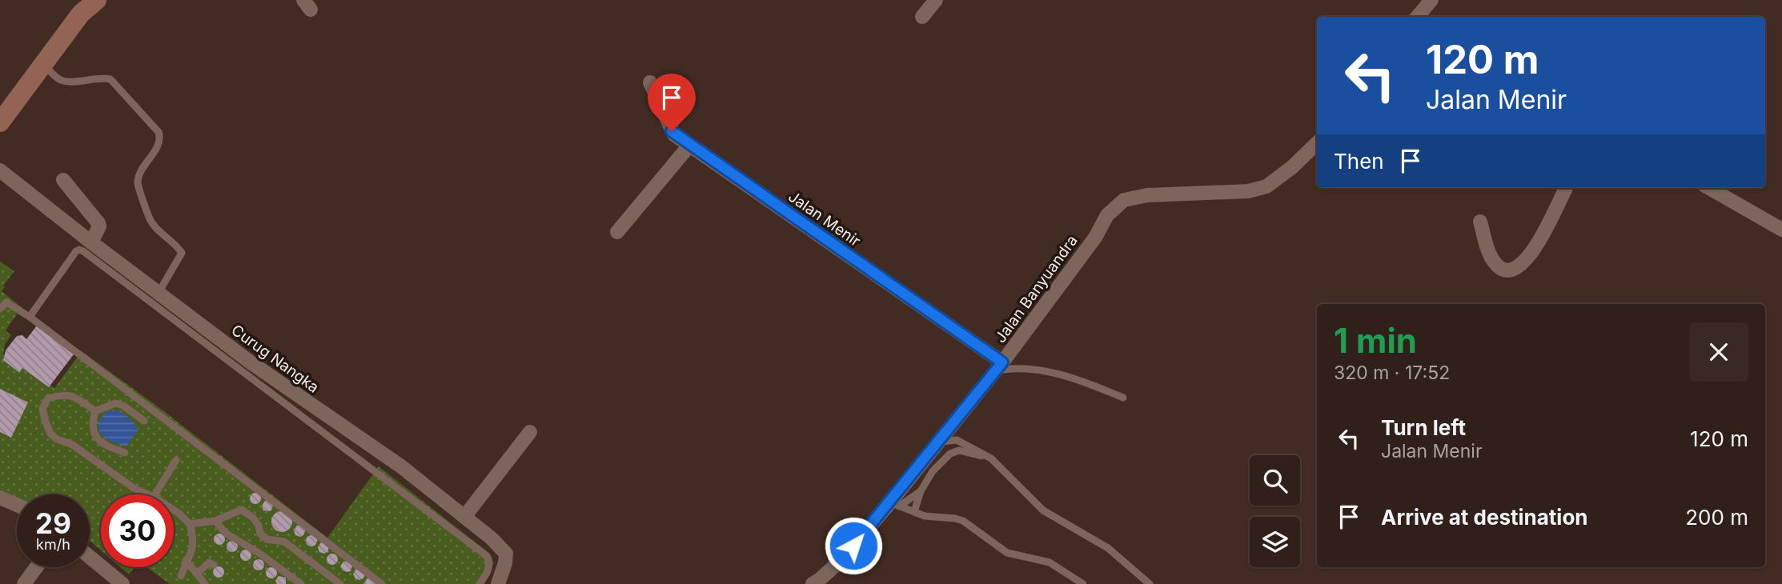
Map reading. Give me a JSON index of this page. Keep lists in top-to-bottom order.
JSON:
{
  "streets": {
    "street": ["Jalan Menir", "Jalan Banyuandra", "Curug Nangka"]
  },
  "crossings": [
    ["Jalan Menir", "Jalan Banyuandra"]
  ],
  "page": {
    "turn": ["120 m", "Jalan Menir"],
    "then": "Then",
    "heading": ["1 min", "320 m · 17:52"],
    "list": [
      {
        "name": "Turn left",
        "note": "Jalan Menir",
        "value": "120 m"
      },
      {
        "name": "Arrive at destination",
        "value": "200 m"
      }
    ],
    "speed": "29 km/h",
    "limit": "30"
  }
}
